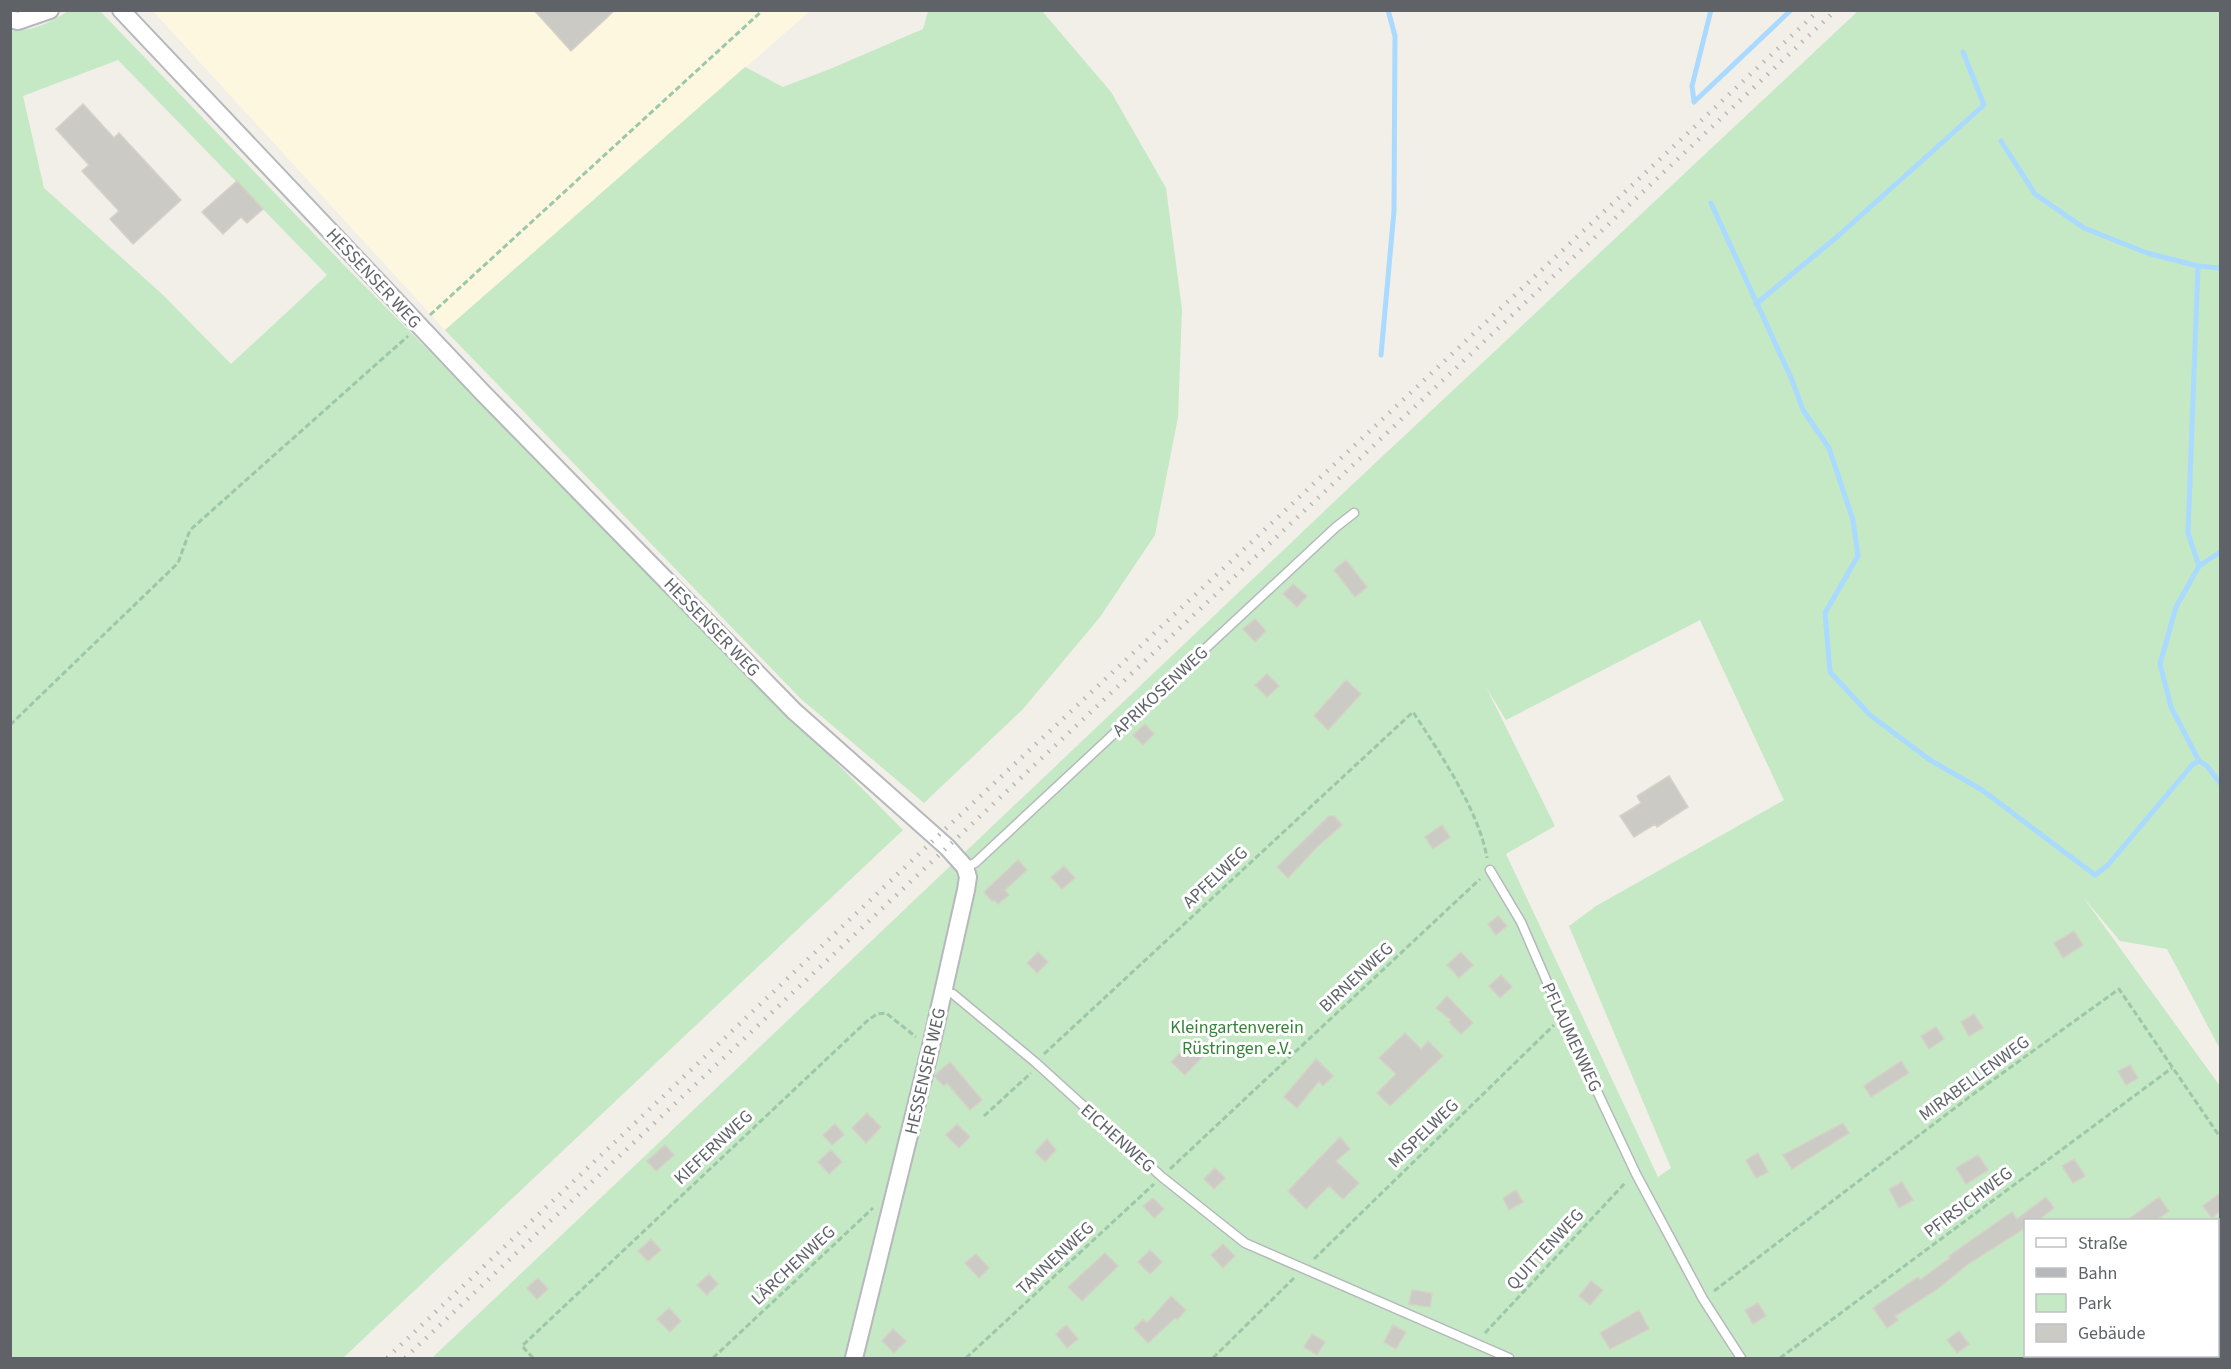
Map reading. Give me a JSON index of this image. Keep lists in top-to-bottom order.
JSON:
{
  "streets": {
    "street": ["HESSENSER WEG"],
    "lane": ["APRIKOSENWEG", "PFLAUMENWEG", "EICHENWEG"],
    "path": [
      "APFELWEG",
      "BIRNENWEG",
      "MIRABELLENWEG",
      "MISPELWEG",
      "KIEFERNWEG",
      "PFIRSICHWEG",
      "QUITTENWEG",
      "TANNENWEG",
      "LÄRCHENWEG"
    ]
  },
  "crossings": [
    ["HESSENSER WEG", "APRIKOSENWEG"],
    ["HESSENSER WEG", "EICHENWEG"],
    ["HESSENSER WEG", "KIEFERNWEG"],
    ["HESSENSER WEG", "LÄRCHENWEG"],
    ["APFELWEG", "BIRNENWEG"],
    ["APFELWEG", "PFLAUMENWEG"],
    ["APFELWEG", "EICHENWEG"],
    ["BIRNENWEG", "PFLAUMENWEG"],
    ["BIRNENWEG", "EICHENWEG"],
    ["BIRNENWEG", "TANNENWEG"],
    ["PFLAUMENWEG", "MIRABELLENWEG"],
    ["PFLAUMENWEG", "MISPELWEG"],
    ["PFLAUMENWEG", "QUITTENWEG"],
    ["MIRABELLENWEG", "PFIRSICHWEG"],
    ["MISPELWEG", "EICHENWEG"],
    ["EICHENWEG", "QUITTENWEG"],
    ["EICHENWEG", "TANNENWEG"]
  ],
  "parks": ["Kleingartenverein Rüstringen e.V."],
  "legend": [
    "Straße",
    "Bahn",
    "Park",
    "Gebäude"
  ]
}
